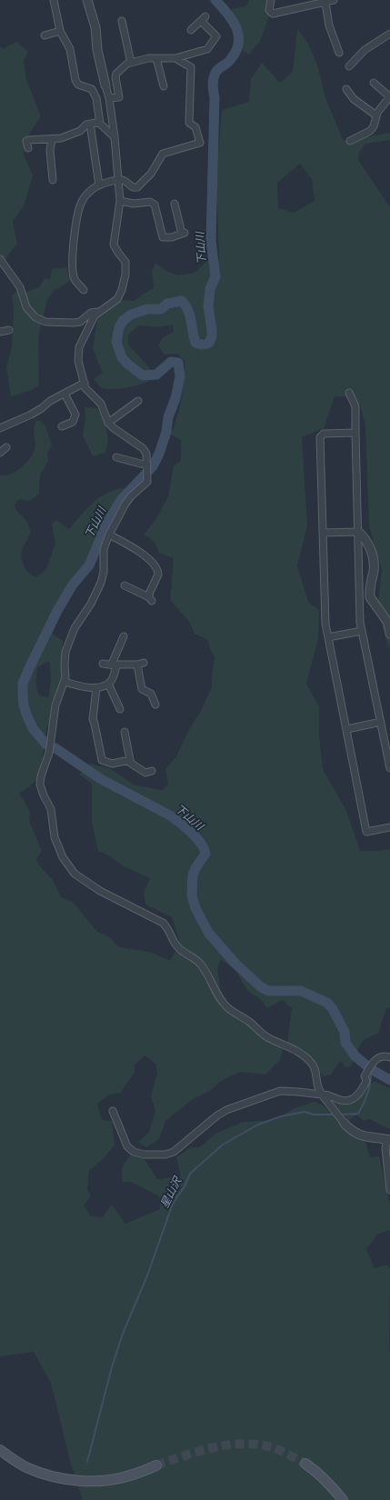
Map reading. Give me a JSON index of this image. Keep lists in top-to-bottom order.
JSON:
{
  "water": ["下山川", "星山沢"]
}
